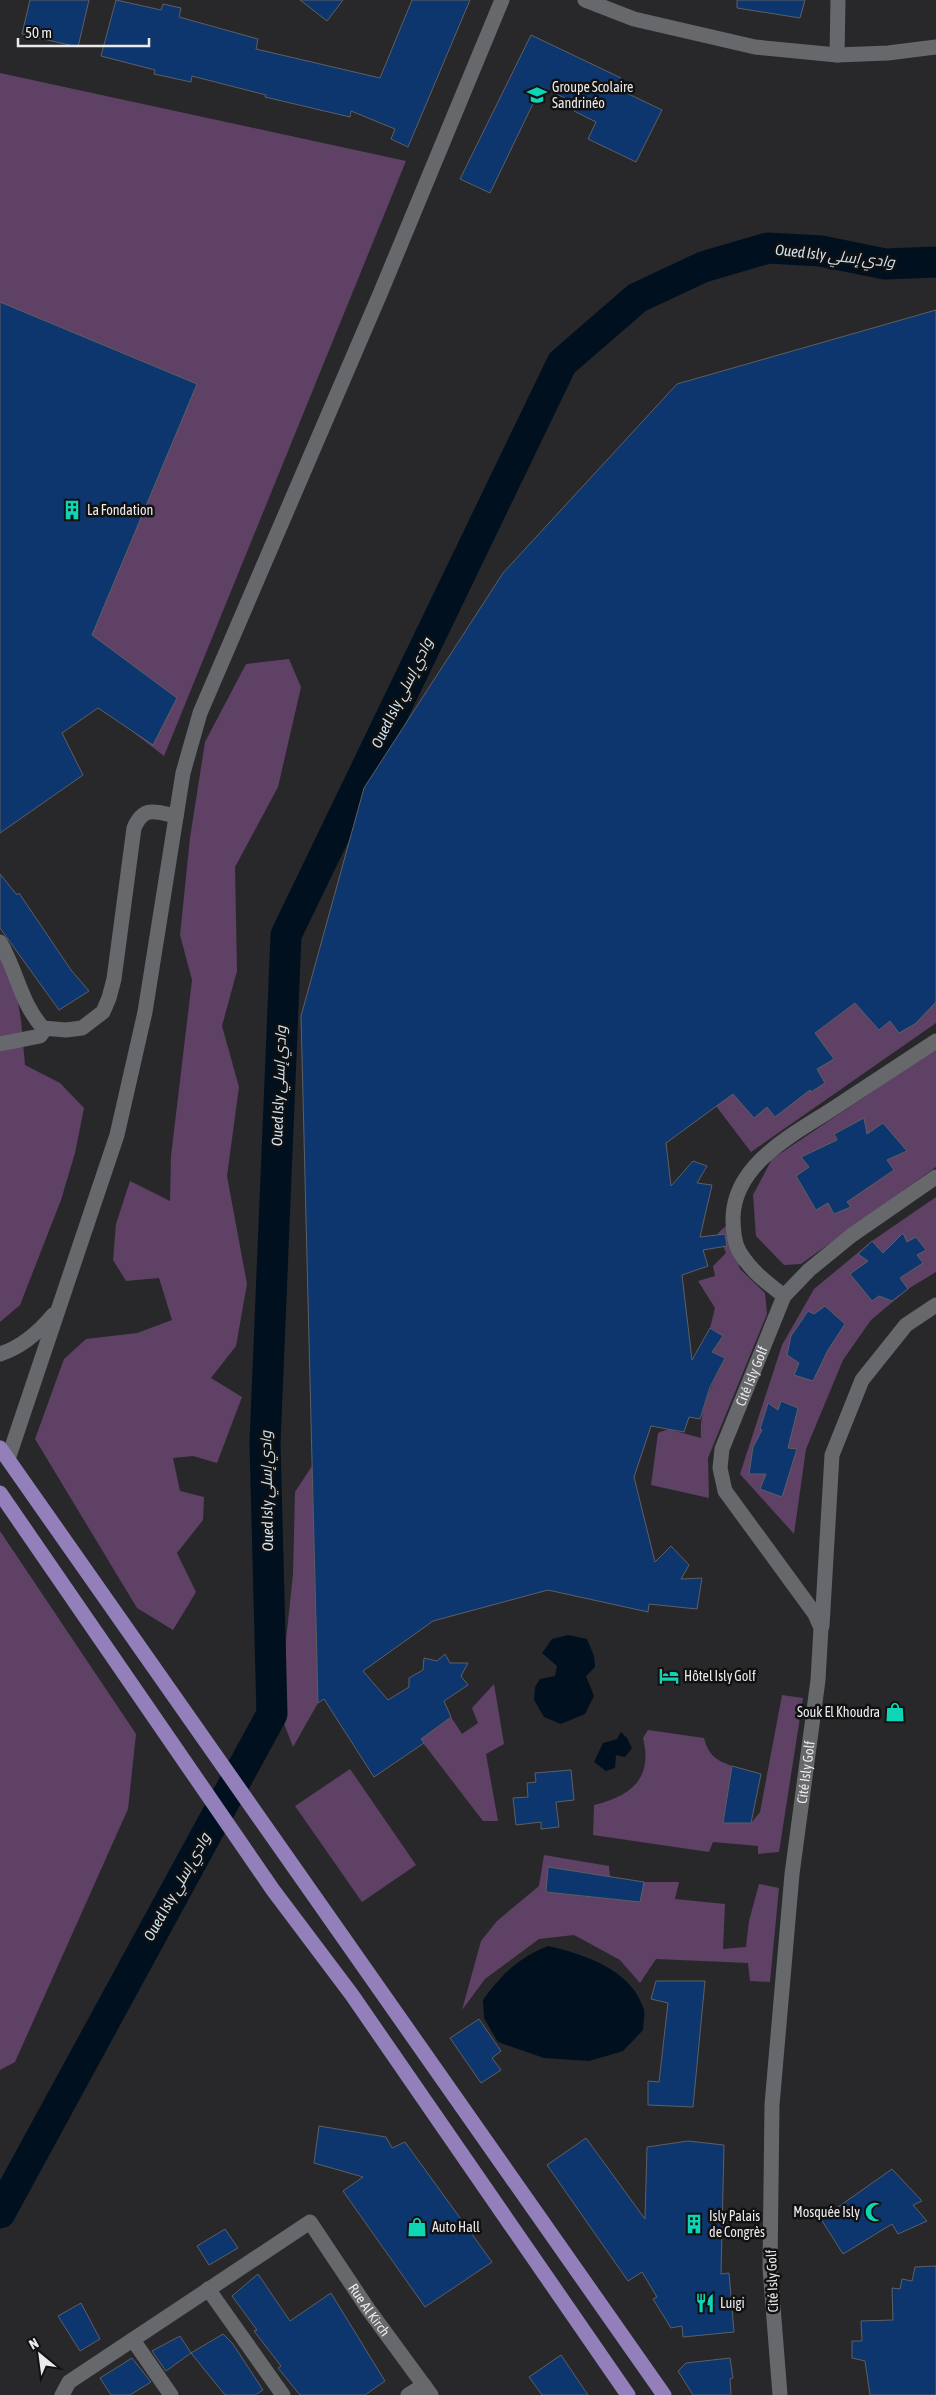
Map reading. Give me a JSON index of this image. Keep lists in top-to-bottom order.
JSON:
{
  "streets": {
    "street": ["Cité Isly Golf", "Rue Al Kirch"]
  },
  "water": ["Oued Isly وادي إسلي"],
  "places": {
    "school or university": ["Groupe Scolaire Sandrinéo"],
    "building": ["La Fondation", "Isly Palais de Congrès"],
    "hotel": ["Hôtel Isly Golf"],
    "shop": ["Souk El Khoudra", "Auto Hall"],
    "mosque": ["Mosquée Isly"],
    "restaurant": ["Luigi"]
  },
  "scale_bar": "50 m",
  "north": "top left"
}
